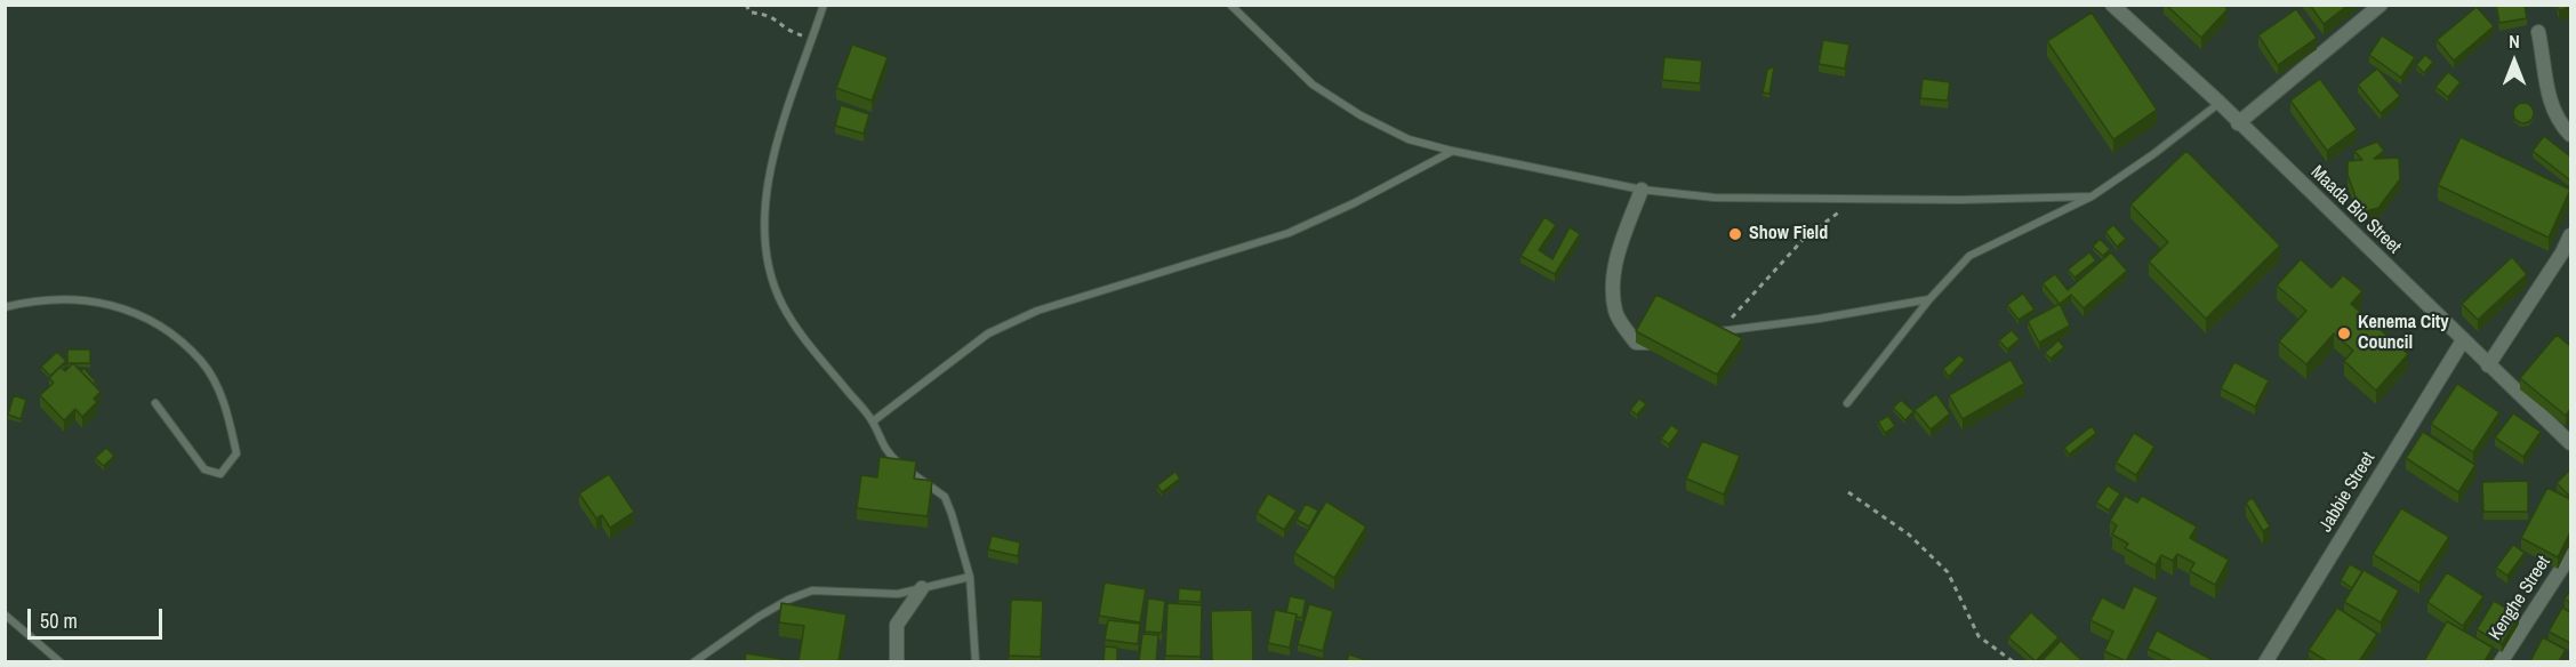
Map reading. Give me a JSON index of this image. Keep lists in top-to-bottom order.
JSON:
{
  "streets": {
    "street": ["Maada Bio Street", "Jabbie Street", "Kenghe Street"]
  },
  "crossings": [
    ["Maada Bio Street", "Jabbie Street"]
  ],
  "places": ["Show Field", "Kenema City Council"],
  "scale_bar": "50 m",
  "north": "top"
}
